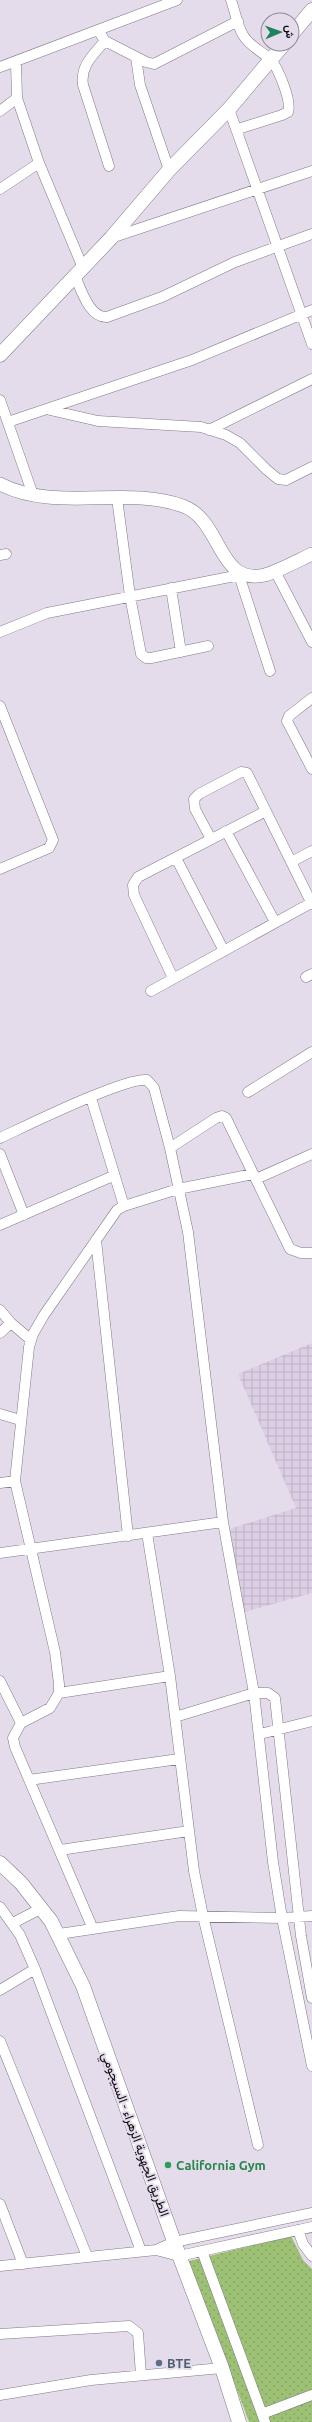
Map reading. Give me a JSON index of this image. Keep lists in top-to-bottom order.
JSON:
{
  "streets": {
    "main road": ["الطريق الجهوية الزهراء - السيجومي"]
  },
  "places": ["California Gym", "BTE"],
  "north": "right"
}
